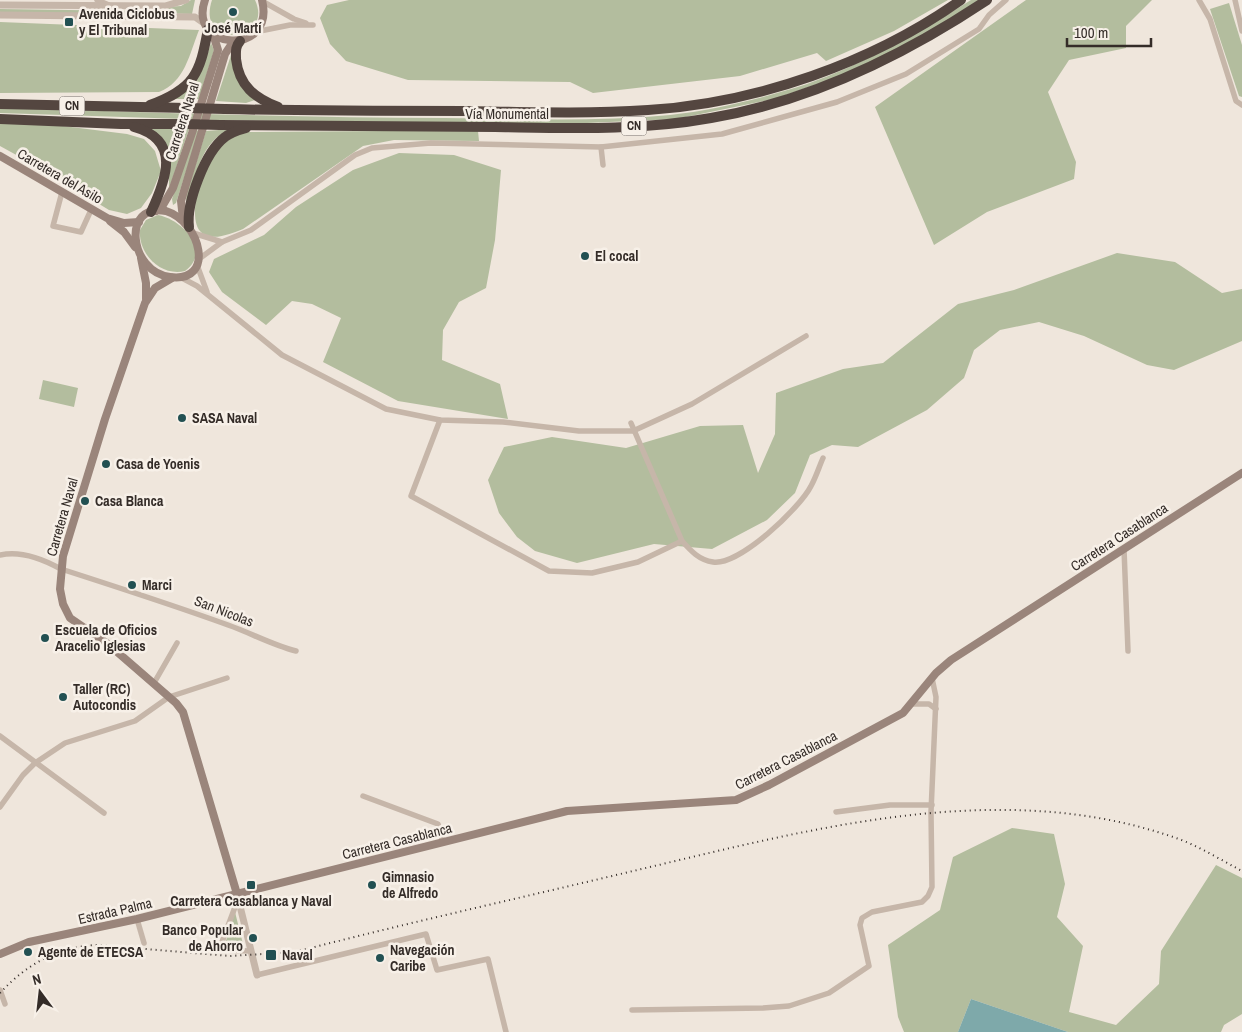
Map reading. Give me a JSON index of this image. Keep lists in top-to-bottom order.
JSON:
{
  "streets": {
    "highway": ["CN", "Vía Monumental"],
    "main road": [
      "Carretera Naval",
      "Carretera del Asilo",
      "Carretera Casablanca",
      "Estrada Palma"
    ],
    "street": ["San Nicolas"]
  },
  "crossings": [
    ["Carretera Naval", "Carretera del Asilo"],
    ["Carretera Naval", "Carretera Casablanca"],
    ["Carretera Naval", "San Nicolas"],
    ["Carretera Naval", "Estrada Palma"],
    ["Carretera Casablanca", "Estrada Palma"]
  ],
  "places": {
    "other": [
      "José Martí",
      "El cocal",
      "SASA Naval",
      "Casa de Yoenis",
      "Casa Blanca",
      "Marci",
      "Escuela de Oficios Aracelio Iglesias",
      "Taller (RC) Autocondis",
      "Gimnasio de Alfredo",
      "Banco Popular de Ahorro",
      "Agente de ETECSA",
      "Navegación Caribe"
    ],
    "transit": ["Avenida Ciclobus y El Tribunal", "Carretera Casablanca y Naval", "Naval"]
  },
  "scale_bar": "100 m",
  "north": "top"
}
